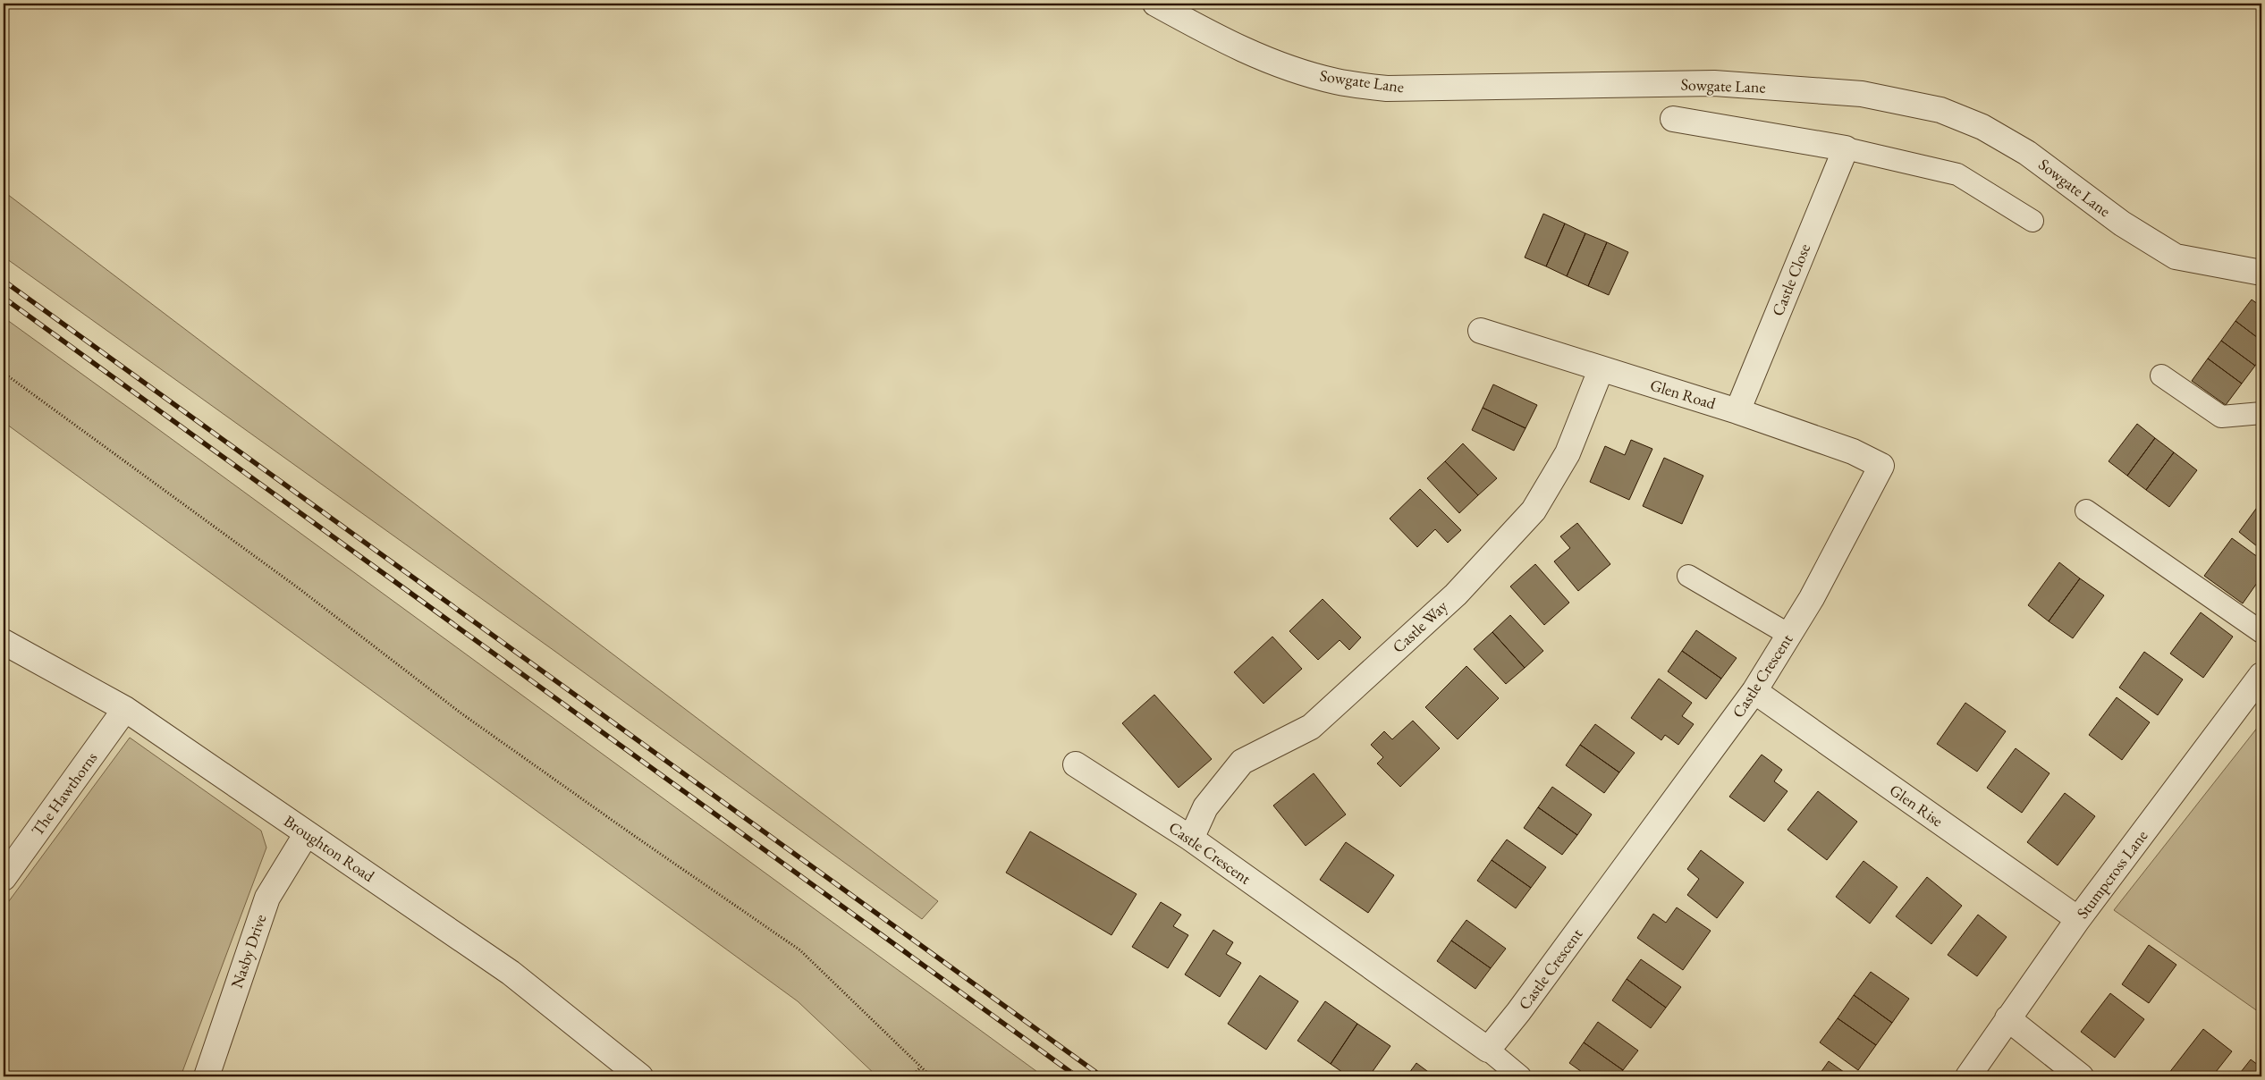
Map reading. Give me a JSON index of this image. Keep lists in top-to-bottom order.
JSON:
{
  "streets": {
    "street": [
      "Sowgate Lane",
      "Castle Close",
      "Glen Road",
      "Castle Way",
      "Castle Crescent",
      "The Hawthorns",
      "Glen Rise",
      "Broughton Road",
      "Stumpcross Lane",
      "Nasby Drive"
    ]
  },
  "crossings": [
    ["Castle Close", "Glen Road"],
    ["Glen Road", "Castle Way"],
    ["Glen Road", "Castle Crescent"],
    ["Castle Way", "Castle Crescent"],
    ["Castle Crescent", "Glen Rise"],
    ["The Hawthorns", "Broughton Road"],
    ["Glen Rise", "Stumpcross Lane"],
    ["Broughton Road", "Nasby Drive"]
  ]
}
